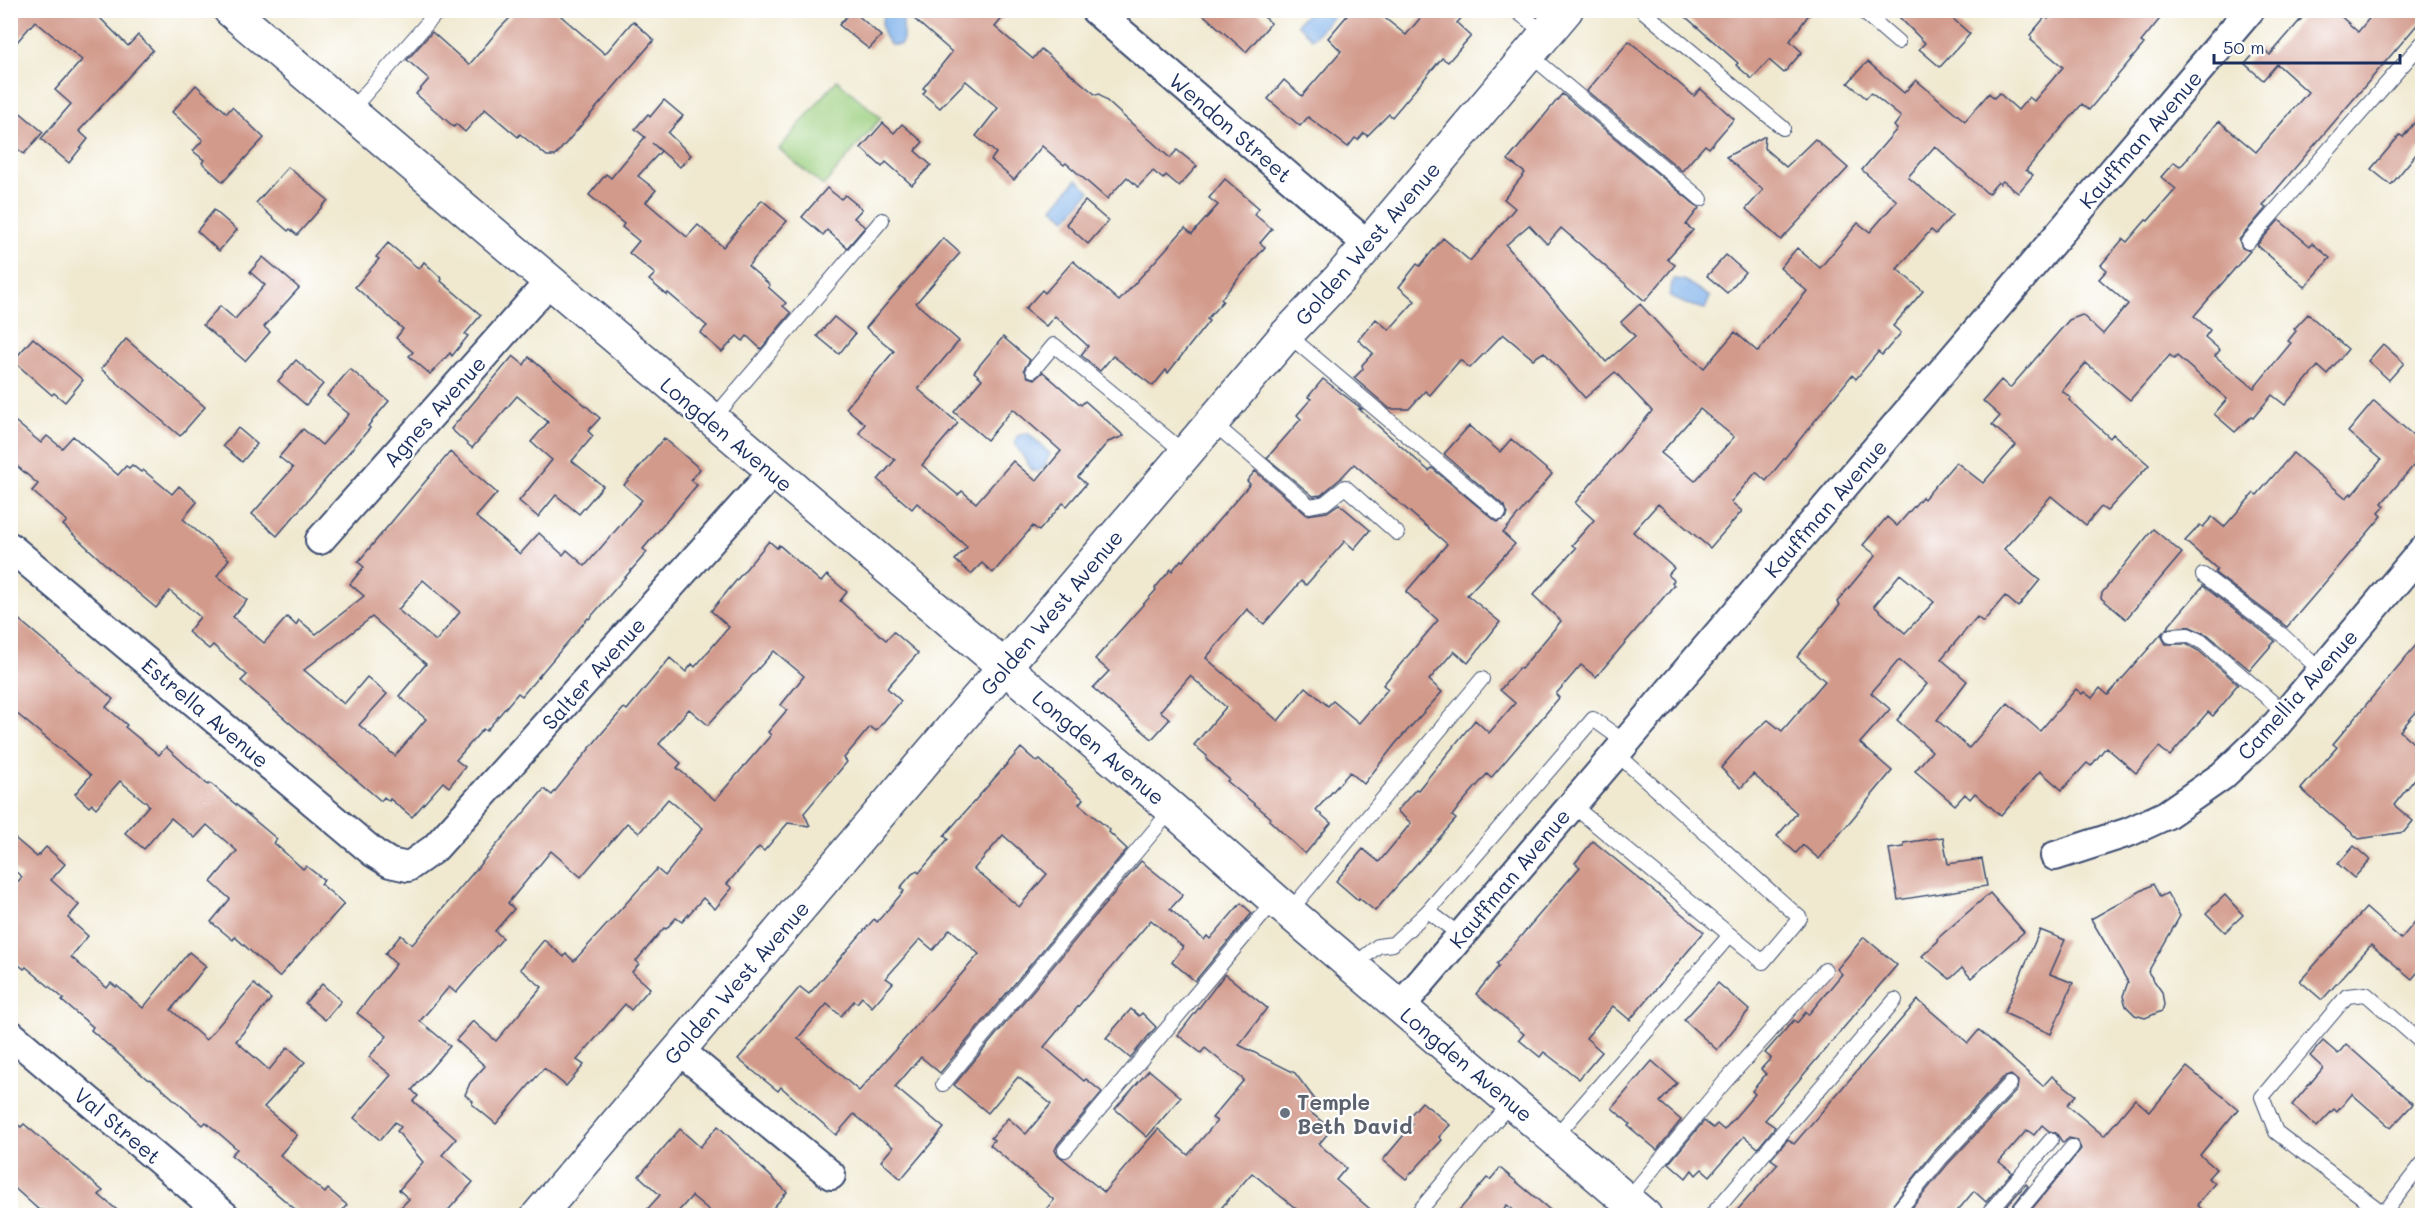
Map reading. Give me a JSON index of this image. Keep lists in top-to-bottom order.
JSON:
{
  "streets": {
    "street": [
      "Wendon Street",
      "Kauffman Avenue",
      "Golden West Avenue",
      "Agnes Avenue",
      "Longden Avenue",
      "Salter Avenue",
      "Camellia Avenue",
      "Estrella Avenue",
      "Val Street"
    ]
  },
  "crossings": [
    ["Wendon Street", "Golden West Avenue"],
    ["Kauffman Avenue", "Longden Avenue"],
    ["Golden West Avenue", "Longden Avenue"],
    ["Agnes Avenue", "Longden Avenue"],
    ["Longden Avenue", "Salter Avenue"],
    ["Salter Avenue", "Estrella Avenue"]
  ],
  "places": ["Temple Beth David"],
  "scale_bar": "50 m"
}
